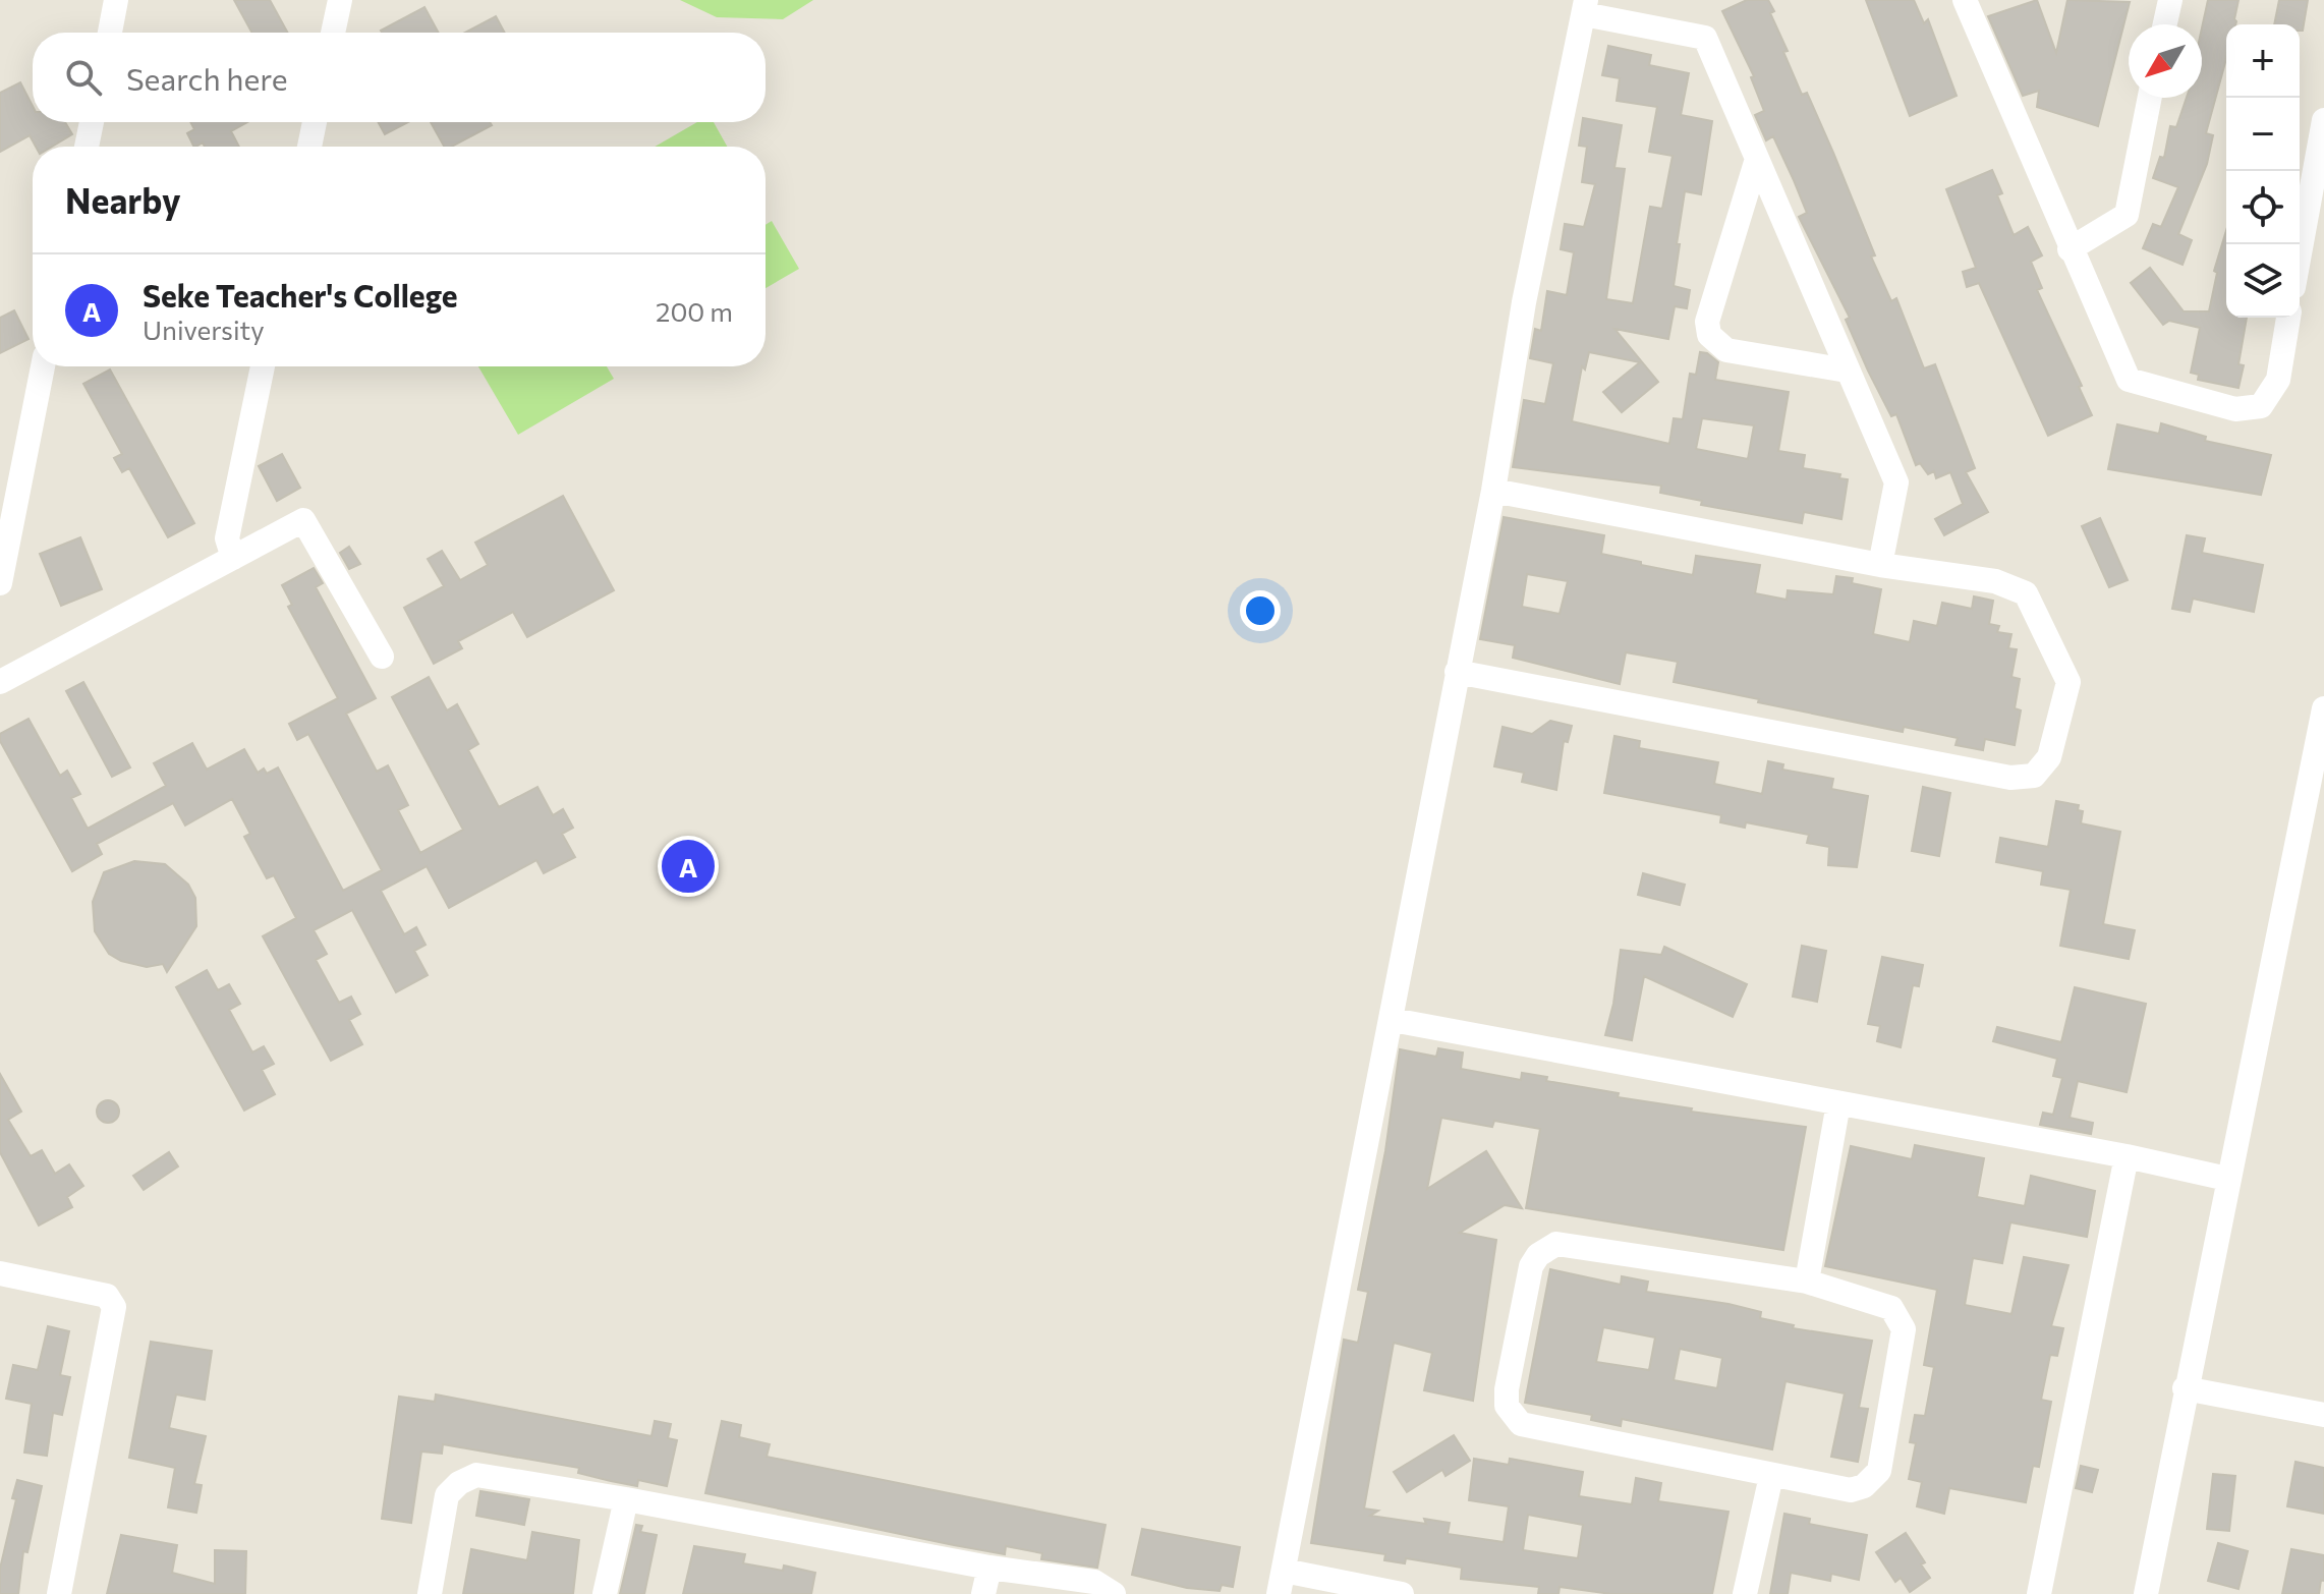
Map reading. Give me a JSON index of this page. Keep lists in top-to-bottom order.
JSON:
{
  "north": "bottom left",
  "page": {
    "map_buttons": ["+", "−"],
    "search": "Search here",
    "heading": "Nearby",
    "list": [
      {
        "mark": "A",
        "name": "Seke Teacher's College",
        "note": "University",
        "value": "200 m"
      }
    ],
    "pins": "A"
  }
}
